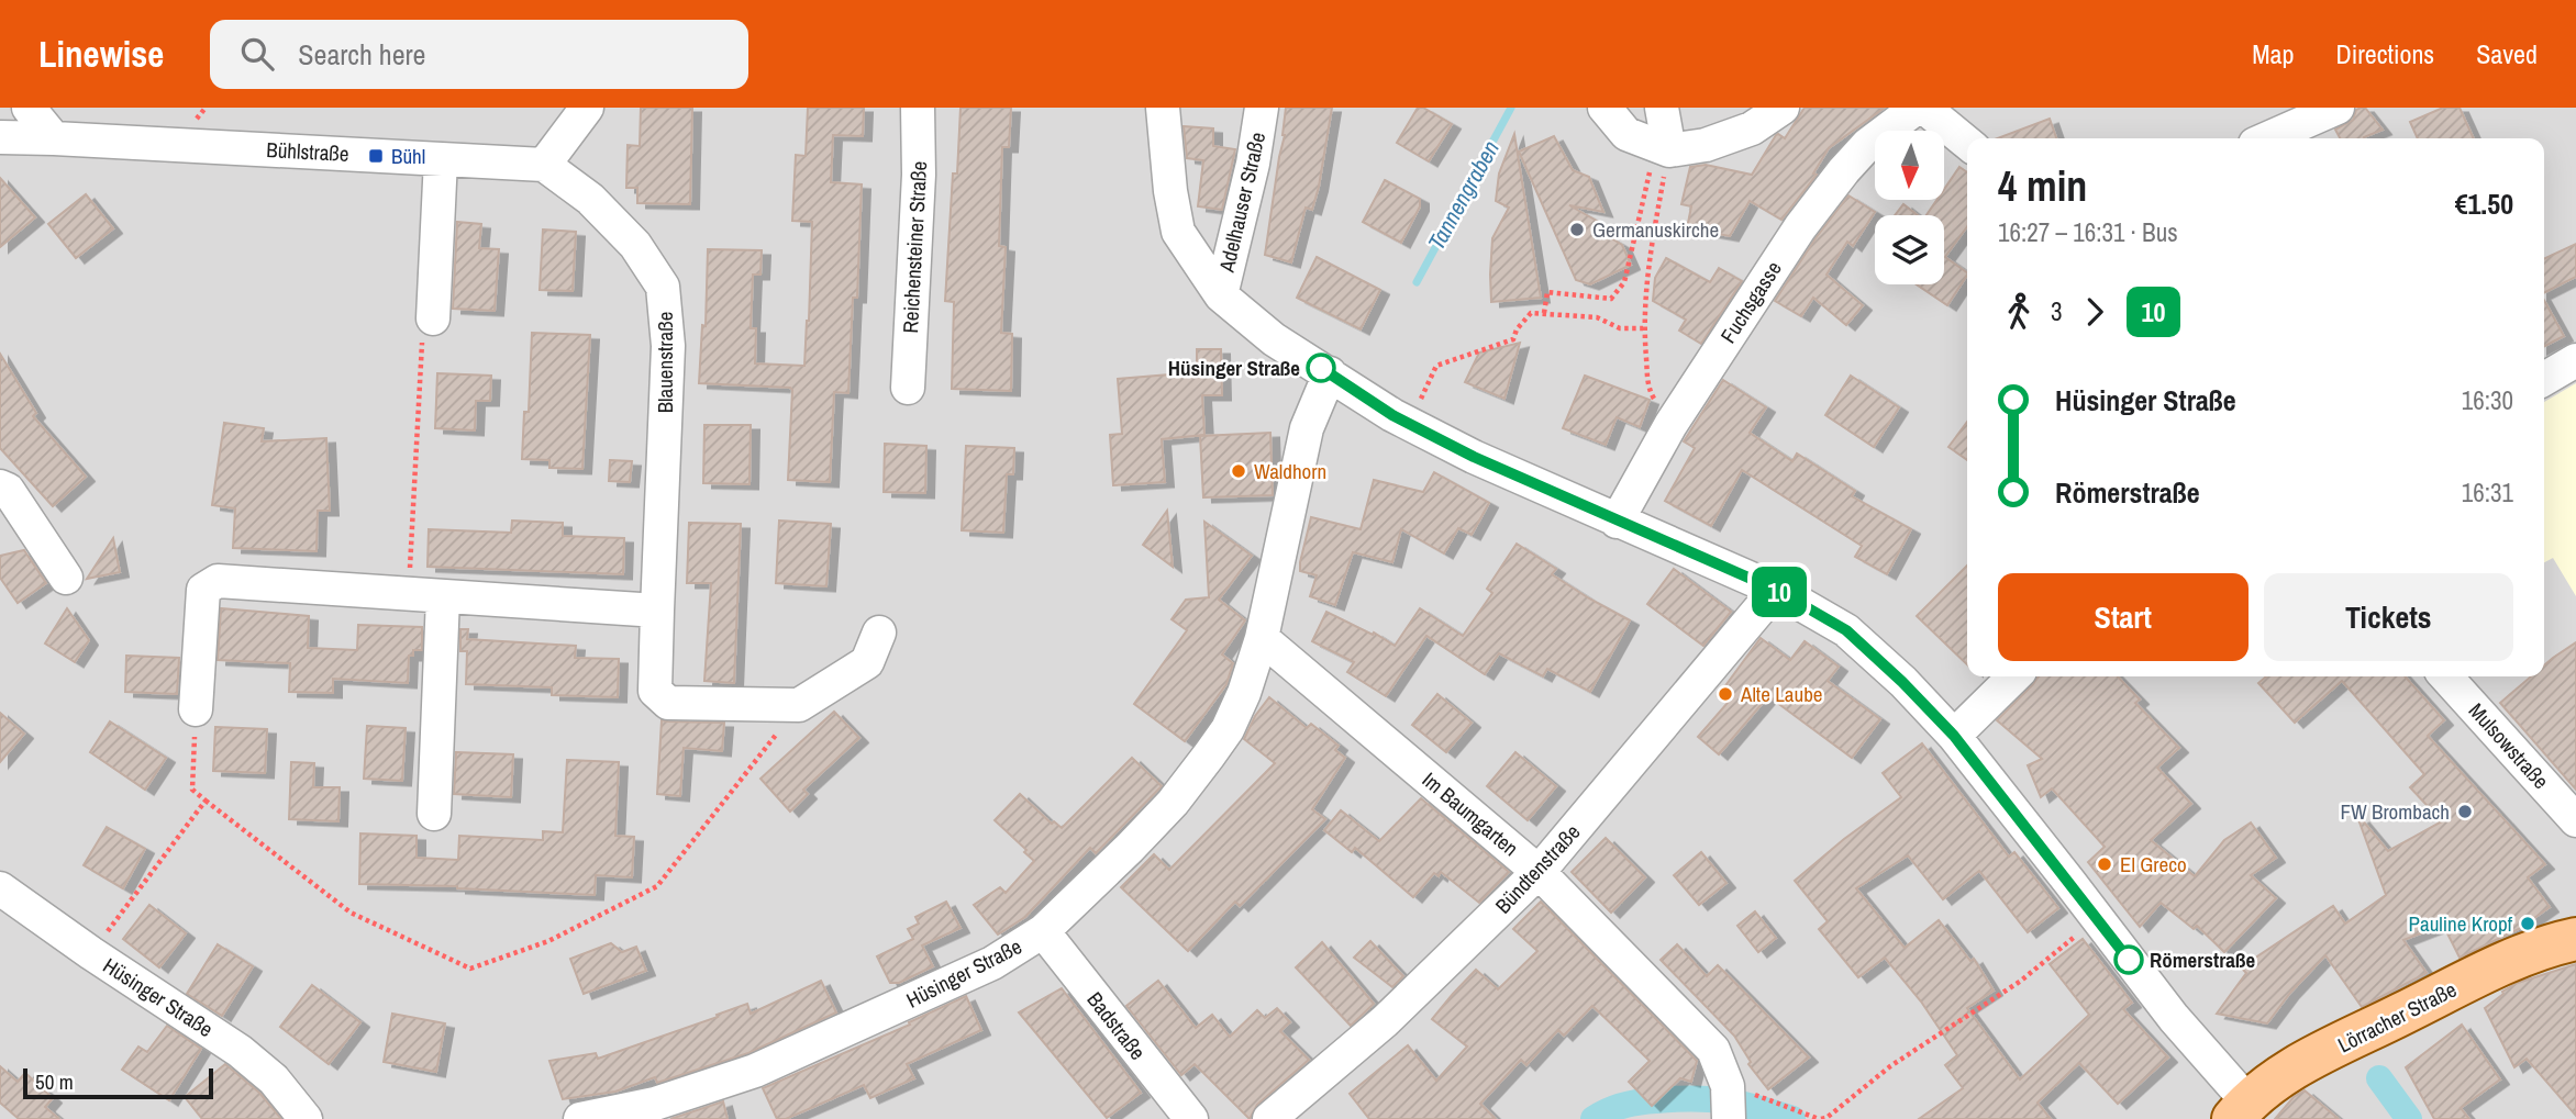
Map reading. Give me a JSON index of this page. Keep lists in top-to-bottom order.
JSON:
{
  "streets": {
    "main road": ["Lörracher Straße"],
    "street": [
      "Bühlstraße",
      "Adelhauser Straße",
      "Reichensteiner Straße",
      "Fuchsgasse",
      "Blauenstraße",
      "Mulsowstraße",
      "Im Baumgarten",
      "Bündtenstraße",
      "Hüsinger Straße",
      "Badstraße"
    ]
  },
  "crossings": [
    ["Bühlstraße", "Blauenstraße"],
    ["Im Baumgarten", "Bündtenstraße"],
    ["Im Baumgarten", "Hüsinger Straße"],
    ["Hüsinger Straße", "Badstraße"]
  ],
  "water": ["Tannengraben"],
  "places": {
    "transit": ["Bühl"],
    "other": [
      "Germanuskirche",
      "Hüsinger Straße",
      "Waldhorn",
      "Alte Laube",
      "FW Brombach",
      "El Greco",
      "Pauline Kropf",
      "Römerstraße"
    ]
  },
  "lines": ["bus line 10"],
  "scale_bar": "50 m",
  "north": "bottom",
  "page": {
    "header": "Linewise",
    "search": "Search here",
    "nav": ["Map", "Directions", "Saved"],
    "on_map": "10",
    "heading": ["4 min", "16:27 – 16:31 · Bus", "€1.50"],
    "legs": ["3", "10"],
    "list": [
      {
        "name": "Hüsinger Straße",
        "value": "16:30"
      },
      {
        "name": "Römerstraße",
        "value": "16:31"
      }
    ],
    "buttons": ["Start", "Tickets"],
    "scale": "50 m"
  }
}
